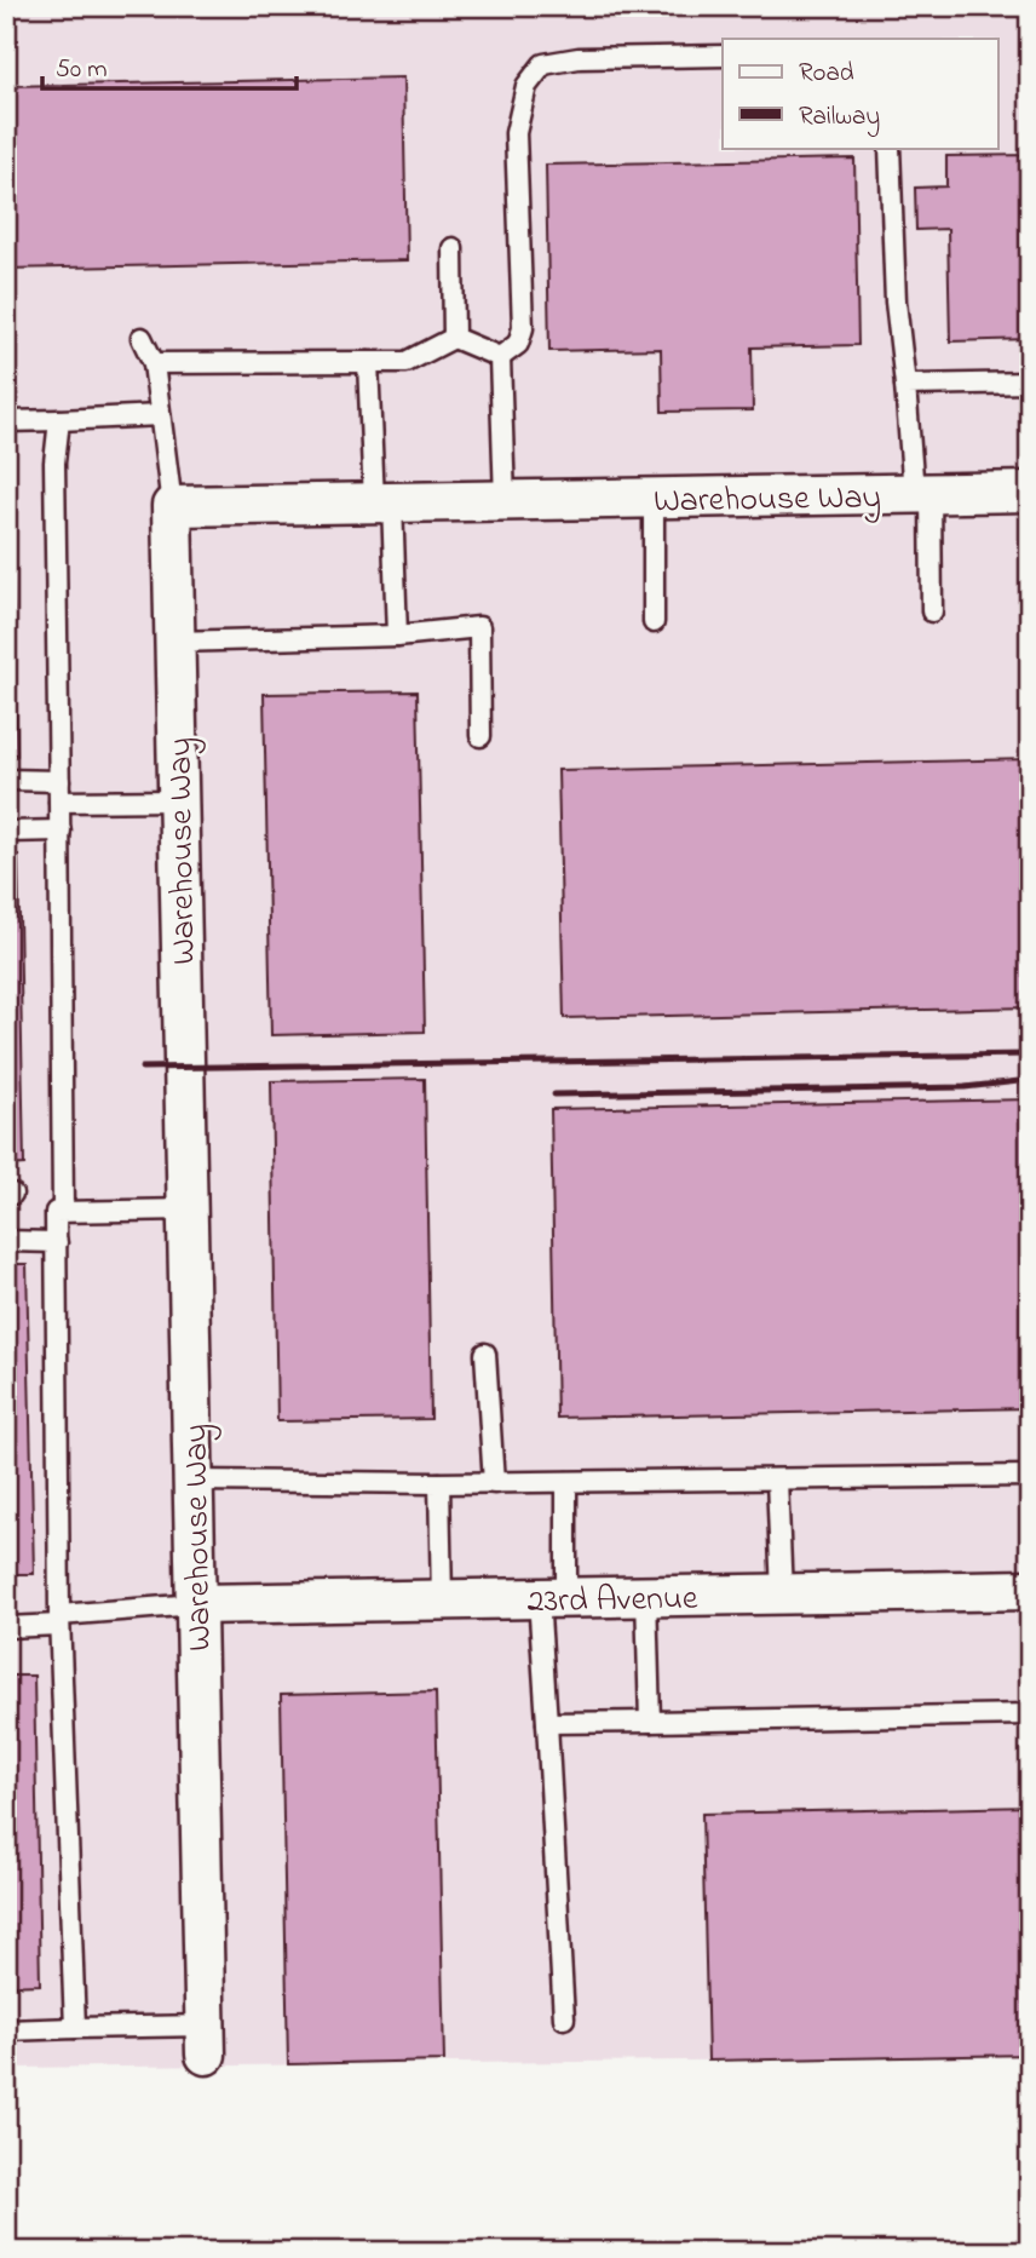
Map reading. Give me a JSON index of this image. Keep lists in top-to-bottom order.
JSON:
{
  "streets": {
    "street": ["Warehouse Way", "23rd Avenue"]
  },
  "crossings": [
    ["Warehouse Way", "23rd Avenue"]
  ],
  "legend": ["Road", "Railway"],
  "scale_bar": "50 m"
}
